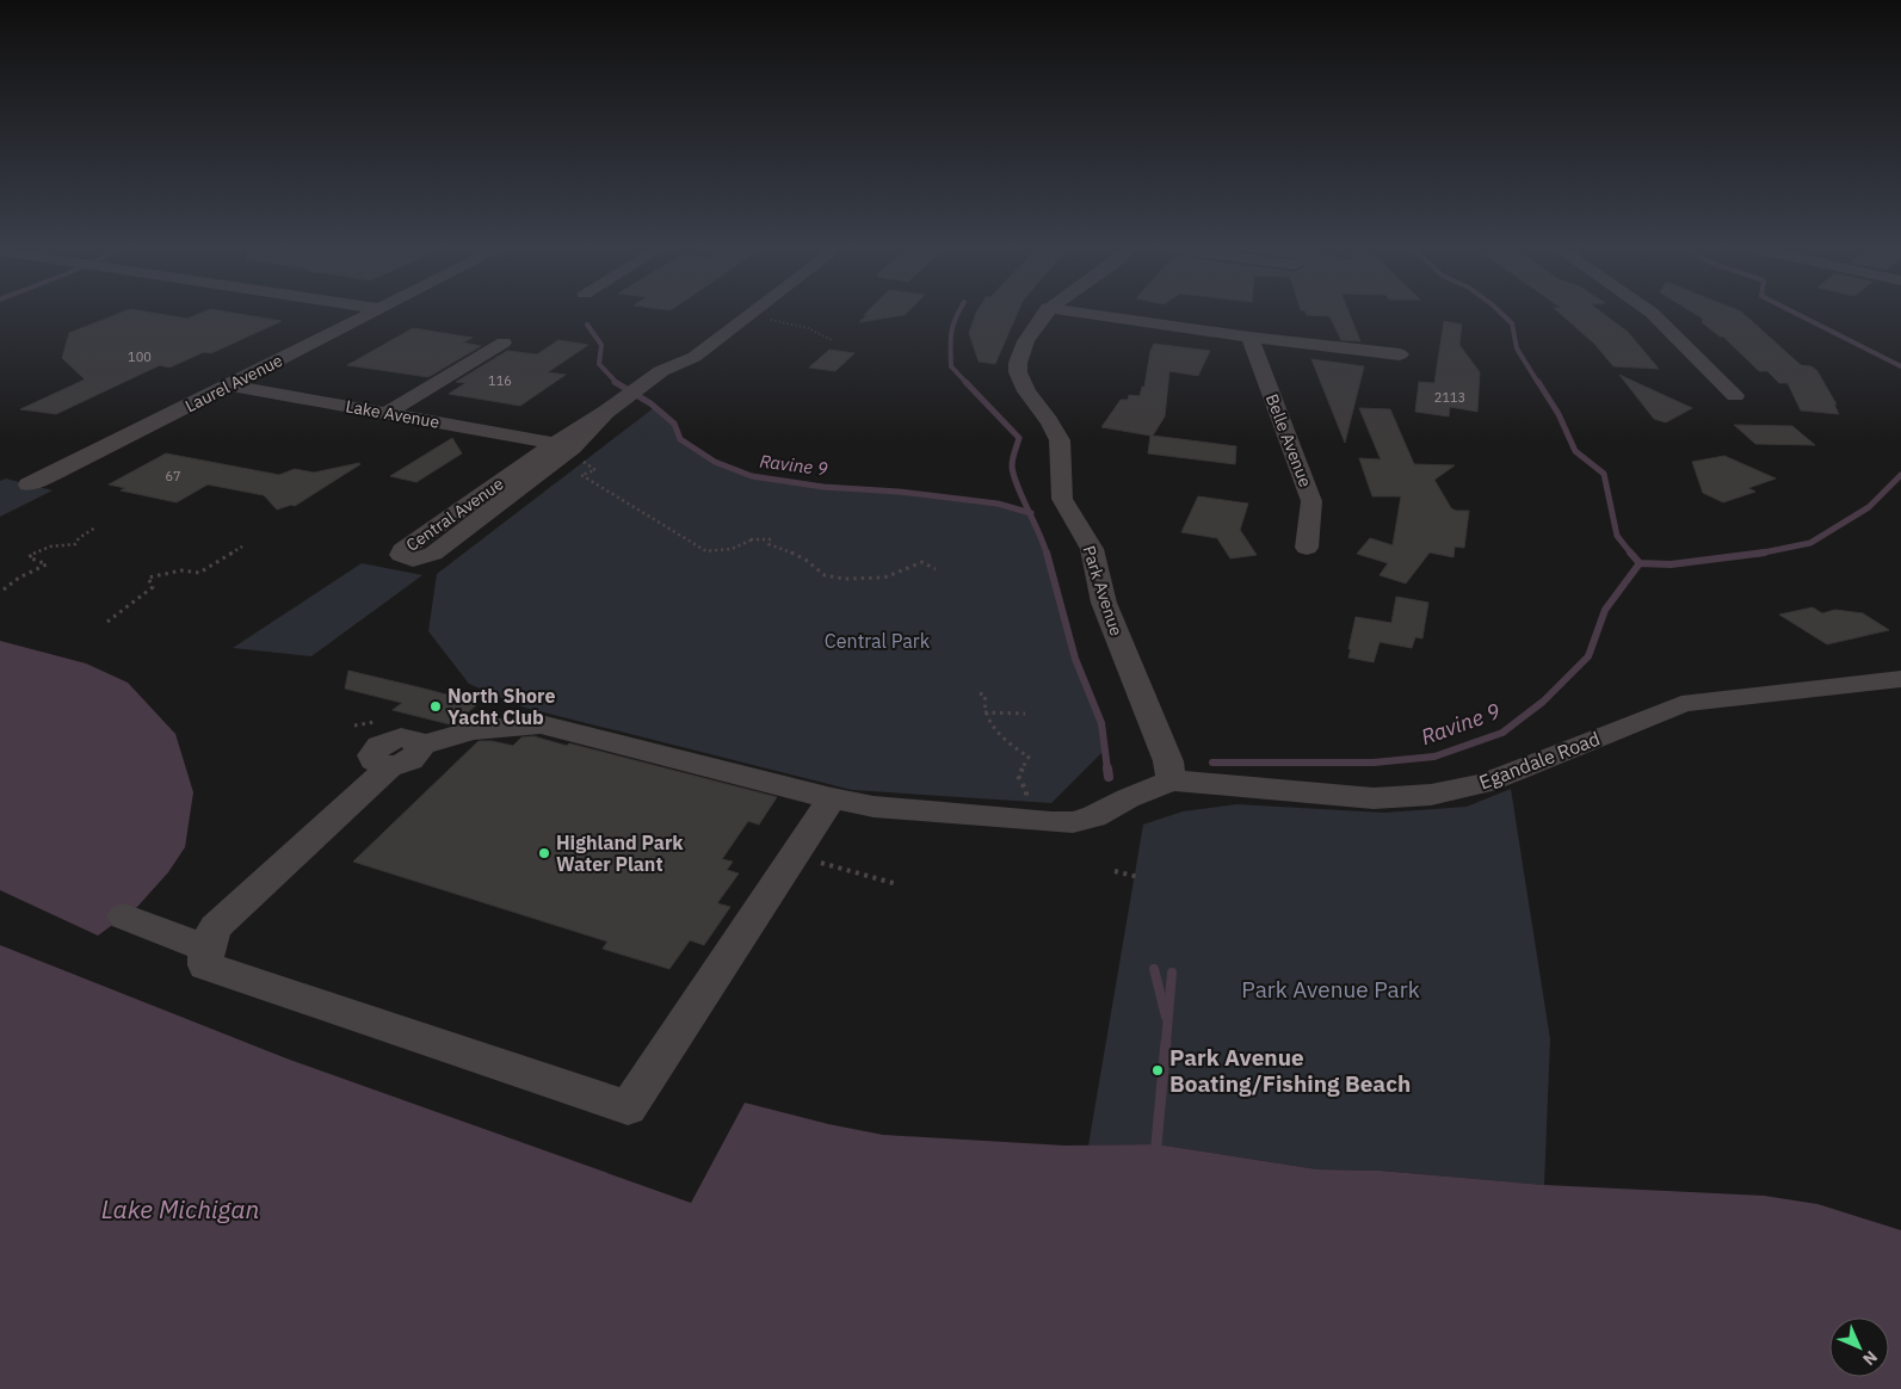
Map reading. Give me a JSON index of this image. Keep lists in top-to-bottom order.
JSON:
{
  "streets": {
    "street": [
      "Laurel Avenue",
      "Lake Avenue",
      "Belle Avenue",
      "Central Avenue",
      "Park Avenue",
      "Egandale Road"
    ]
  },
  "crossings": [
    ["Laurel Avenue", "Lake Avenue"],
    ["Lake Avenue", "Central Avenue"],
    ["Park Avenue", "Egandale Road"]
  ],
  "water": ["Ravine 9", "Lake Michigan"],
  "parks": ["Central Park", "Park Avenue Park"],
  "places": ["North Shore Yacht Club", "Highland Park Water Plant", "Park Avenue Boating/Fishing Beach"],
  "house_numbers": [
    "100",
    "116",
    "2113",
    "67"
  ],
  "north": "bottom right"
}
